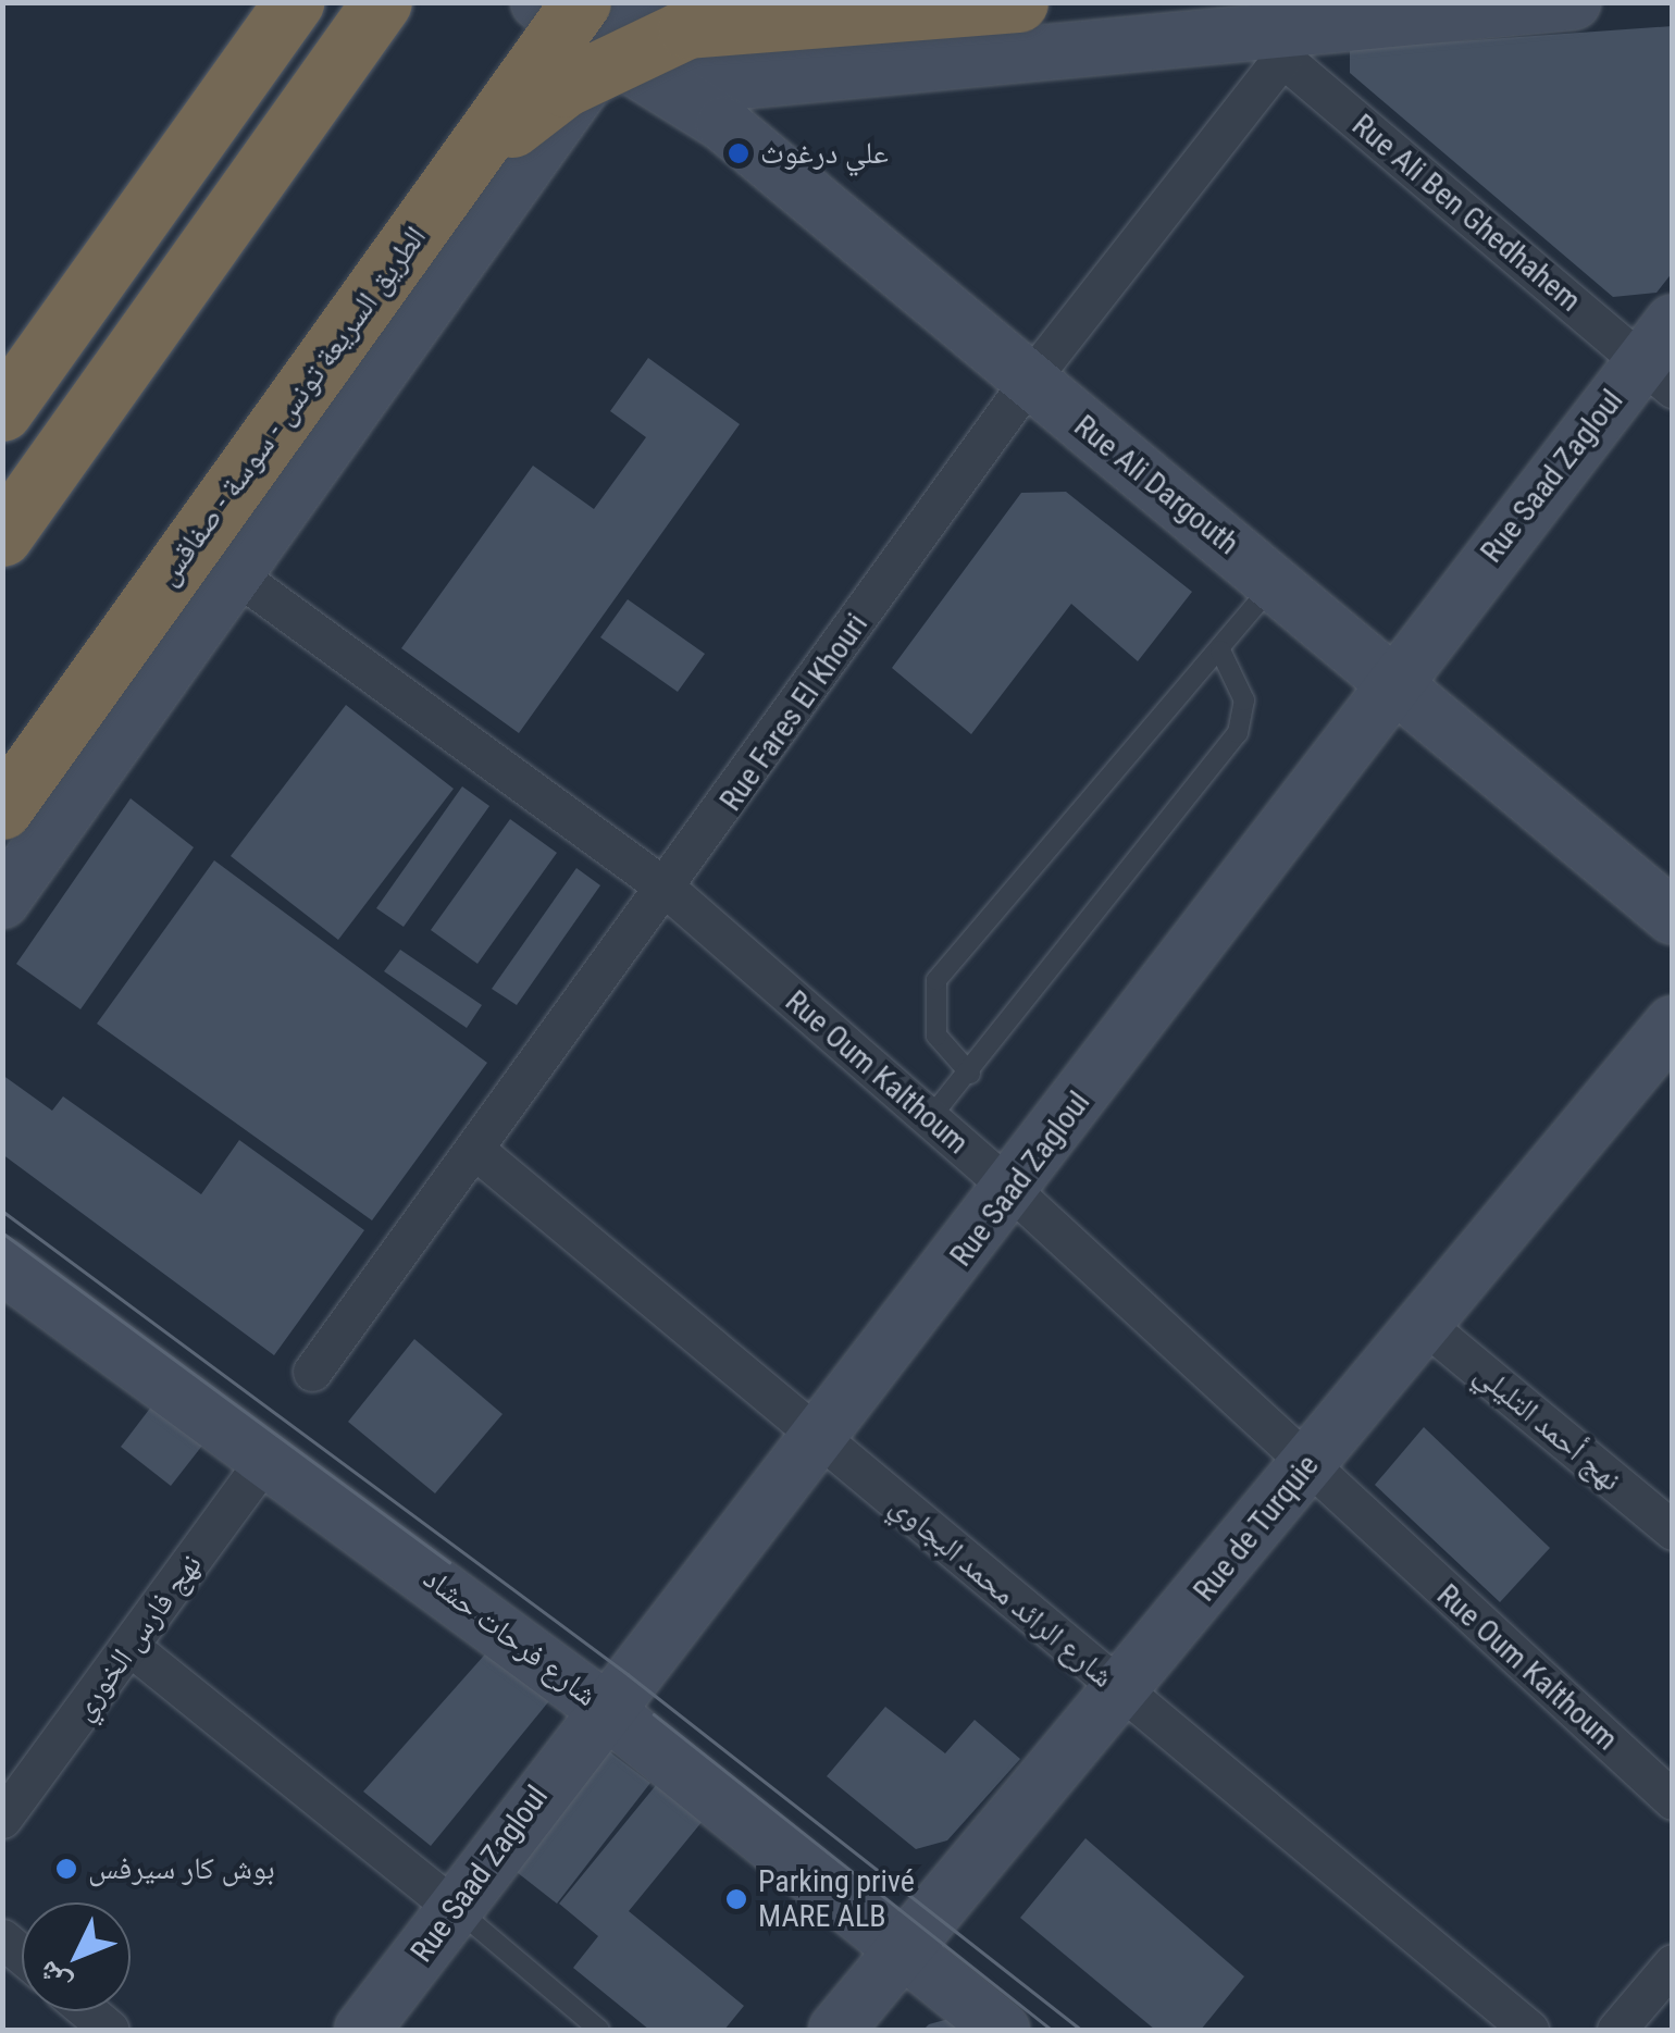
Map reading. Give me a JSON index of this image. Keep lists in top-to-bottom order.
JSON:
{
  "streets": {
    "highway": ["الطريق السريعة تونس - سوسة - صفاقس"],
    "street": [
      "Rue Ali Ben Ghedhahem",
      "Rue Saad Zagloul",
      "Rue Ali Dargouth",
      "Rue Fares El Khouri",
      "Rue Oum Kalthoum",
      "نهج أحمد التليلي",
      "Rue de Turquie",
      "شارع الرائد محمد البجاوي",
      "نهج فارس الخوري",
      "شارع فرحات حشاد"
    ]
  },
  "crossings": [
    ["Rue Ali Ben Ghedhahem", "Rue Saad Zagloul"],
    ["Rue Ali Ben Ghedhahem", "Rue Fares El Khouri"],
    ["الطريق السريعة تونس - سوسة - صفاقس", "Rue Ali Dargouth"],
    ["Rue Saad Zagloul", "Rue Ali Dargouth"],
    ["Rue Saad Zagloul", "Rue Oum Kalthoum"],
    ["Rue Saad Zagloul", "شارع الرائد محمد البجاوي"],
    ["Rue Saad Zagloul", "شارع فرحات حشاد"],
    ["Rue Ali Dargouth", "Rue Fares El Khouri"],
    ["Rue Fares El Khouri", "Rue Oum Kalthoum"],
    ["Rue Fares El Khouri", "شارع الرائد محمد البجاوي"],
    ["Rue Oum Kalthoum", "Rue de Turquie"],
    ["نهج أحمد التليلي", "Rue de Turquie"],
    ["Rue de Turquie", "شارع الرائد محمد البجاوي"],
    ["Rue de Turquie", "شارع فرحات حشاد"],
    ["نهج فارس الخوري", "شارع فرحات حشاد"]
  ],
  "places": ["علي درغوث", "بوش كار سيرفس", "Parking privé MARE ALB"],
  "north": "bottom left"
}
